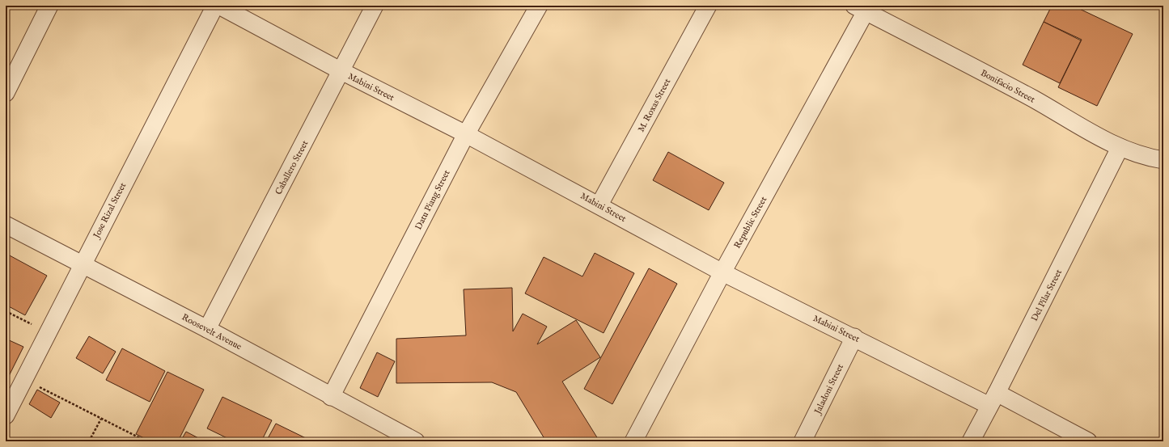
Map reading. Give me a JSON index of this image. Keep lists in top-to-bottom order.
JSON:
{
  "streets": {
    "street": [
      "Bonifacio Street",
      "Mabini Street",
      "M. Roxas Street",
      "Caballero Street",
      "Datu Piang Street",
      "Jose Rizal Street",
      "Republic Street",
      "Del Pilar Street",
      "Roosevelt Avenue",
      "Jaladoni Street"
    ]
  },
  "crossings": [
    ["Bonifacio Street", "Republic Street"],
    ["Bonifacio Street", "Del Pilar Street"],
    ["Mabini Street", "M. Roxas Street"],
    ["Mabini Street", "Caballero Street"],
    ["Mabini Street", "Datu Piang Street"],
    ["Mabini Street", "Republic Street"],
    ["Mabini Street", "Del Pilar Street"],
    ["Mabini Street", "Jaladoni Street"],
    ["Caballero Street", "Roosevelt Avenue"],
    ["Datu Piang Street", "Roosevelt Avenue"],
    ["Jose Rizal Street", "Roosevelt Avenue"]
  ]
}
